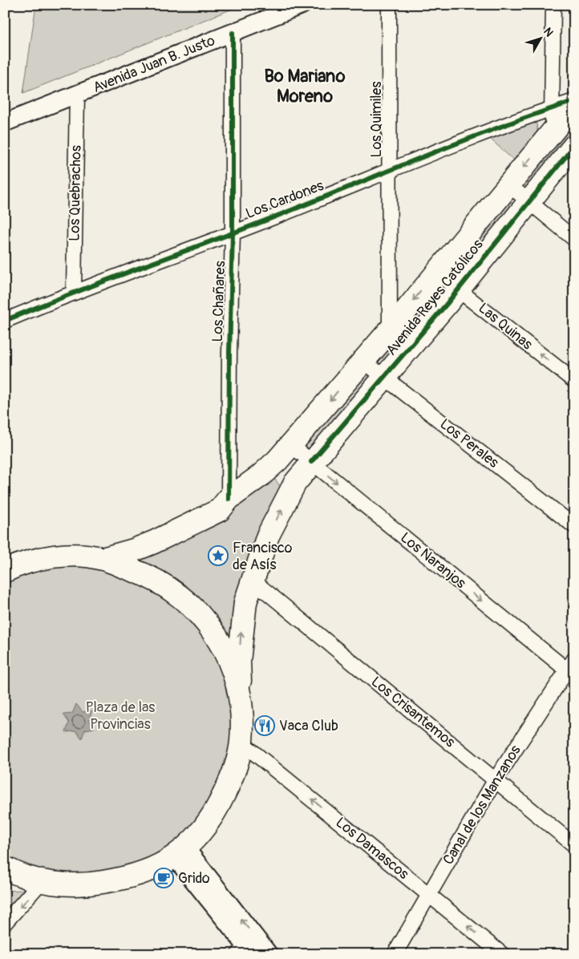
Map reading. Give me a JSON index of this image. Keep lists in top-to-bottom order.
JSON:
{
  "streets": {
    "main road": ["Avenida Reyes Católicos"],
    "street": [
      "Avenida Juan B. Justo",
      "Los Quimiles",
      "Los Quebrachos",
      "Los Cardones",
      "Los Chañares",
      "Las Quinas",
      "Los Perales",
      "Los Naranjos",
      "Los Crisantemos",
      "Canal de los Manzanos",
      "Los Damascos"
    ]
  },
  "crossings": [
    ["Avenida Juan B. Justo", "Los Quebrachos"],
    ["Avenida Juan B. Justo", "Los Chañares"],
    ["Los Quimiles", "Los Cardones"],
    ["Los Quimiles", "Avenida Reyes Católicos"],
    ["Los Quebrachos", "Los Cardones"],
    ["Los Cardones", "Los Chañares"],
    ["Avenida Reyes Católicos", "Los Chañares"],
    ["Avenida Reyes Católicos", "Las Quinas"],
    ["Avenida Reyes Católicos", "Los Perales"],
    ["Avenida Reyes Católicos", "Los Naranjos"],
    ["Avenida Reyes Católicos", "Los Crisantemos"],
    ["Avenida Reyes Católicos", "Los Damascos"],
    ["Los Naranjos", "Canal de los Manzanos"],
    ["Los Crisantemos", "Canal de los Manzanos"],
    ["Canal de los Manzanos", "Los Damascos"]
  ],
  "one_way": ["Los Naranjos", "Los Damascos"],
  "districts": ["Bº Mariano Moreno"],
  "parks": ["Plaza de las Provincias"],
  "places": {
    "place": ["Francisco de Asís"],
    "restaurant": ["Vaca Club"],
    "cafe": ["Grido"]
  },
  "north": "top right"
}
